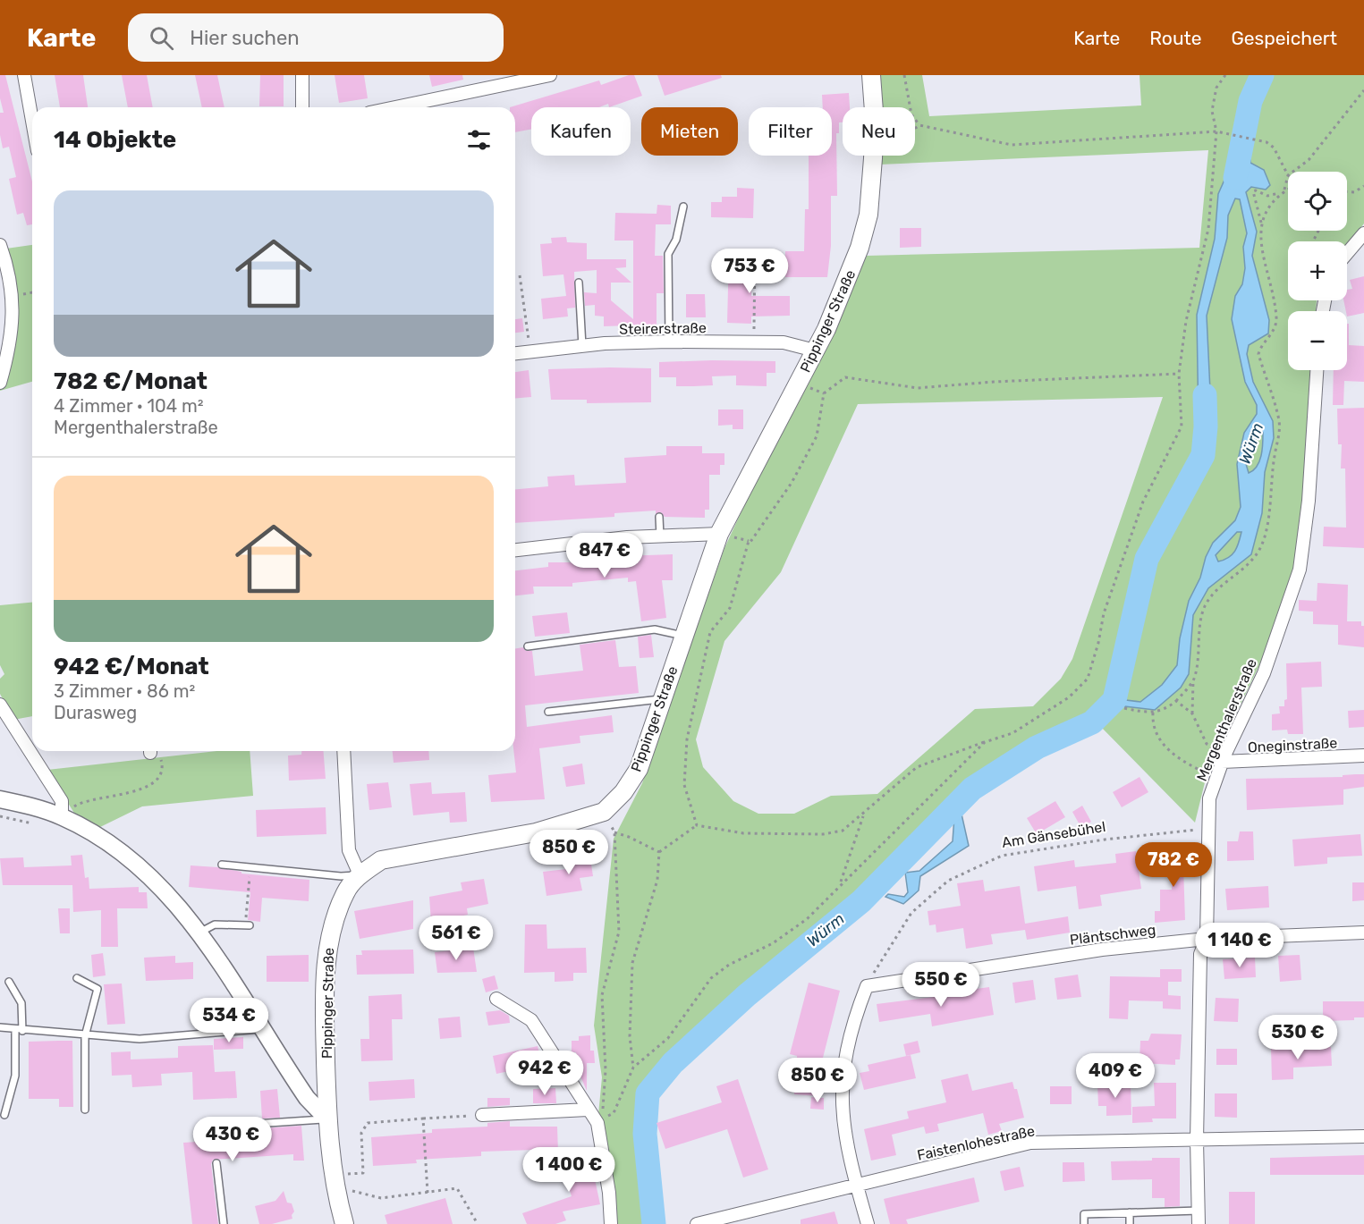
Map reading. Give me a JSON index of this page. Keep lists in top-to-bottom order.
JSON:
{
  "streets": {
    "main road": ["Pippinger Straße"],
    "street": [
      "Steirerstraße",
      "Mergenthalerstraße",
      "Oneginstraße",
      "Pläntschweg",
      "Faistenlohestraße"
    ],
    "path": ["Am Gänsebühel"]
  },
  "crossings": [
    ["Pippinger Straße", "Steirerstraße"],
    ["Mergenthalerstraße", "Oneginstraße"],
    ["Mergenthalerstraße", "Am Gänsebühel"],
    ["Mergenthalerstraße", "Pläntschweg"],
    ["Mergenthalerstraße", "Faistenlohestraße"],
    ["Pläntschweg", "Faistenlohestraße"]
  ],
  "water": ["Würm"],
  "page": {
    "header": "Karte",
    "search": "Hier suchen",
    "nav": ["Karte", "Route", "Gespeichert"],
    "chip": [
      "Kaufen",
      "Mieten",
      "Filter",
      "Neu"
    ],
    "heading": "14 Objekte",
    "map_buttons": ["+", "−"],
    "list": [
      {
        "name": "782 €/Monat",
        "note": "4 Zimmer · 104 m² · Mergenthalerstraße"
      },
      {
        "name": "942 €/Monat",
        "note": "3 Zimmer · 86 m² · Durasweg"
      }
    ],
    "price": [
      "753 €",
      "847 €",
      "850 €",
      "782 €",
      "561 €",
      "1 140 €",
      "550 €",
      "534 €",
      "530 €",
      "942 €",
      "409 €",
      "850 €",
      "430 €",
      "1 400 €"
    ]
  }
}
